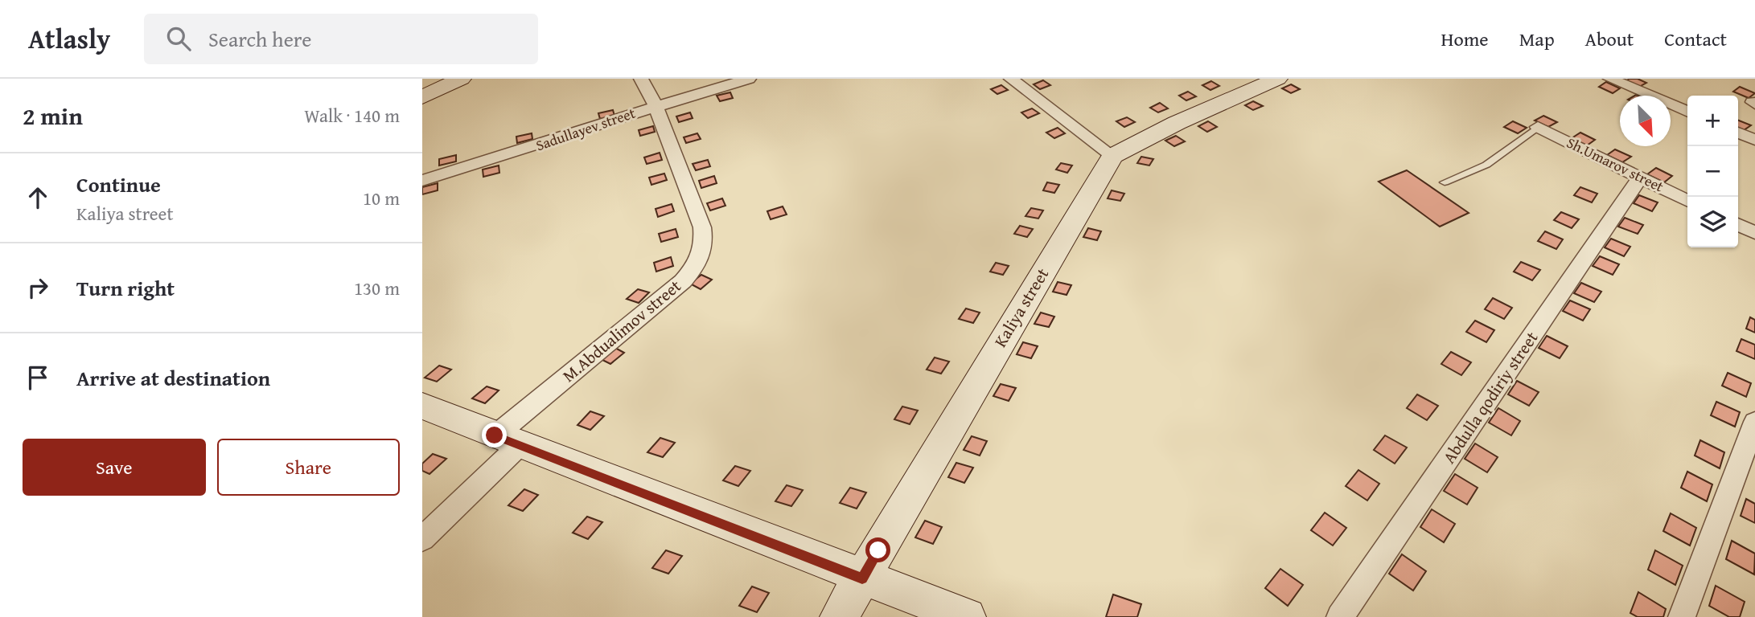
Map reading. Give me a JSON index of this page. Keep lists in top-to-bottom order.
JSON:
{
  "streets": {
    "main road": ["Kaliya street"],
    "street": [
      "Sadullayev street",
      "Sh.Umarov street",
      "M.Abdualimov street",
      "Abdulla qodiriy street"
    ]
  },
  "crossings": [
    ["Sadullayev street", "M.Abdualimov street"],
    ["Sh.Umarov street", "Abdulla qodiriy street"]
  ],
  "north": "bottom right",
  "page": {
    "header": "Atlasly",
    "search": "Search here",
    "nav": [
      "Home",
      "Map",
      "About",
      "Contact"
    ],
    "heading": ["2 min", "Walk · 140 m"],
    "map_buttons": ["+", "−"],
    "list": [
      ["Continue", "Kaliya street", "10 m"],
      ["Turn right", "130 m"],
      "Arrive at destination"
    ],
    "buttons": ["Save", "Share"]
  }
}
